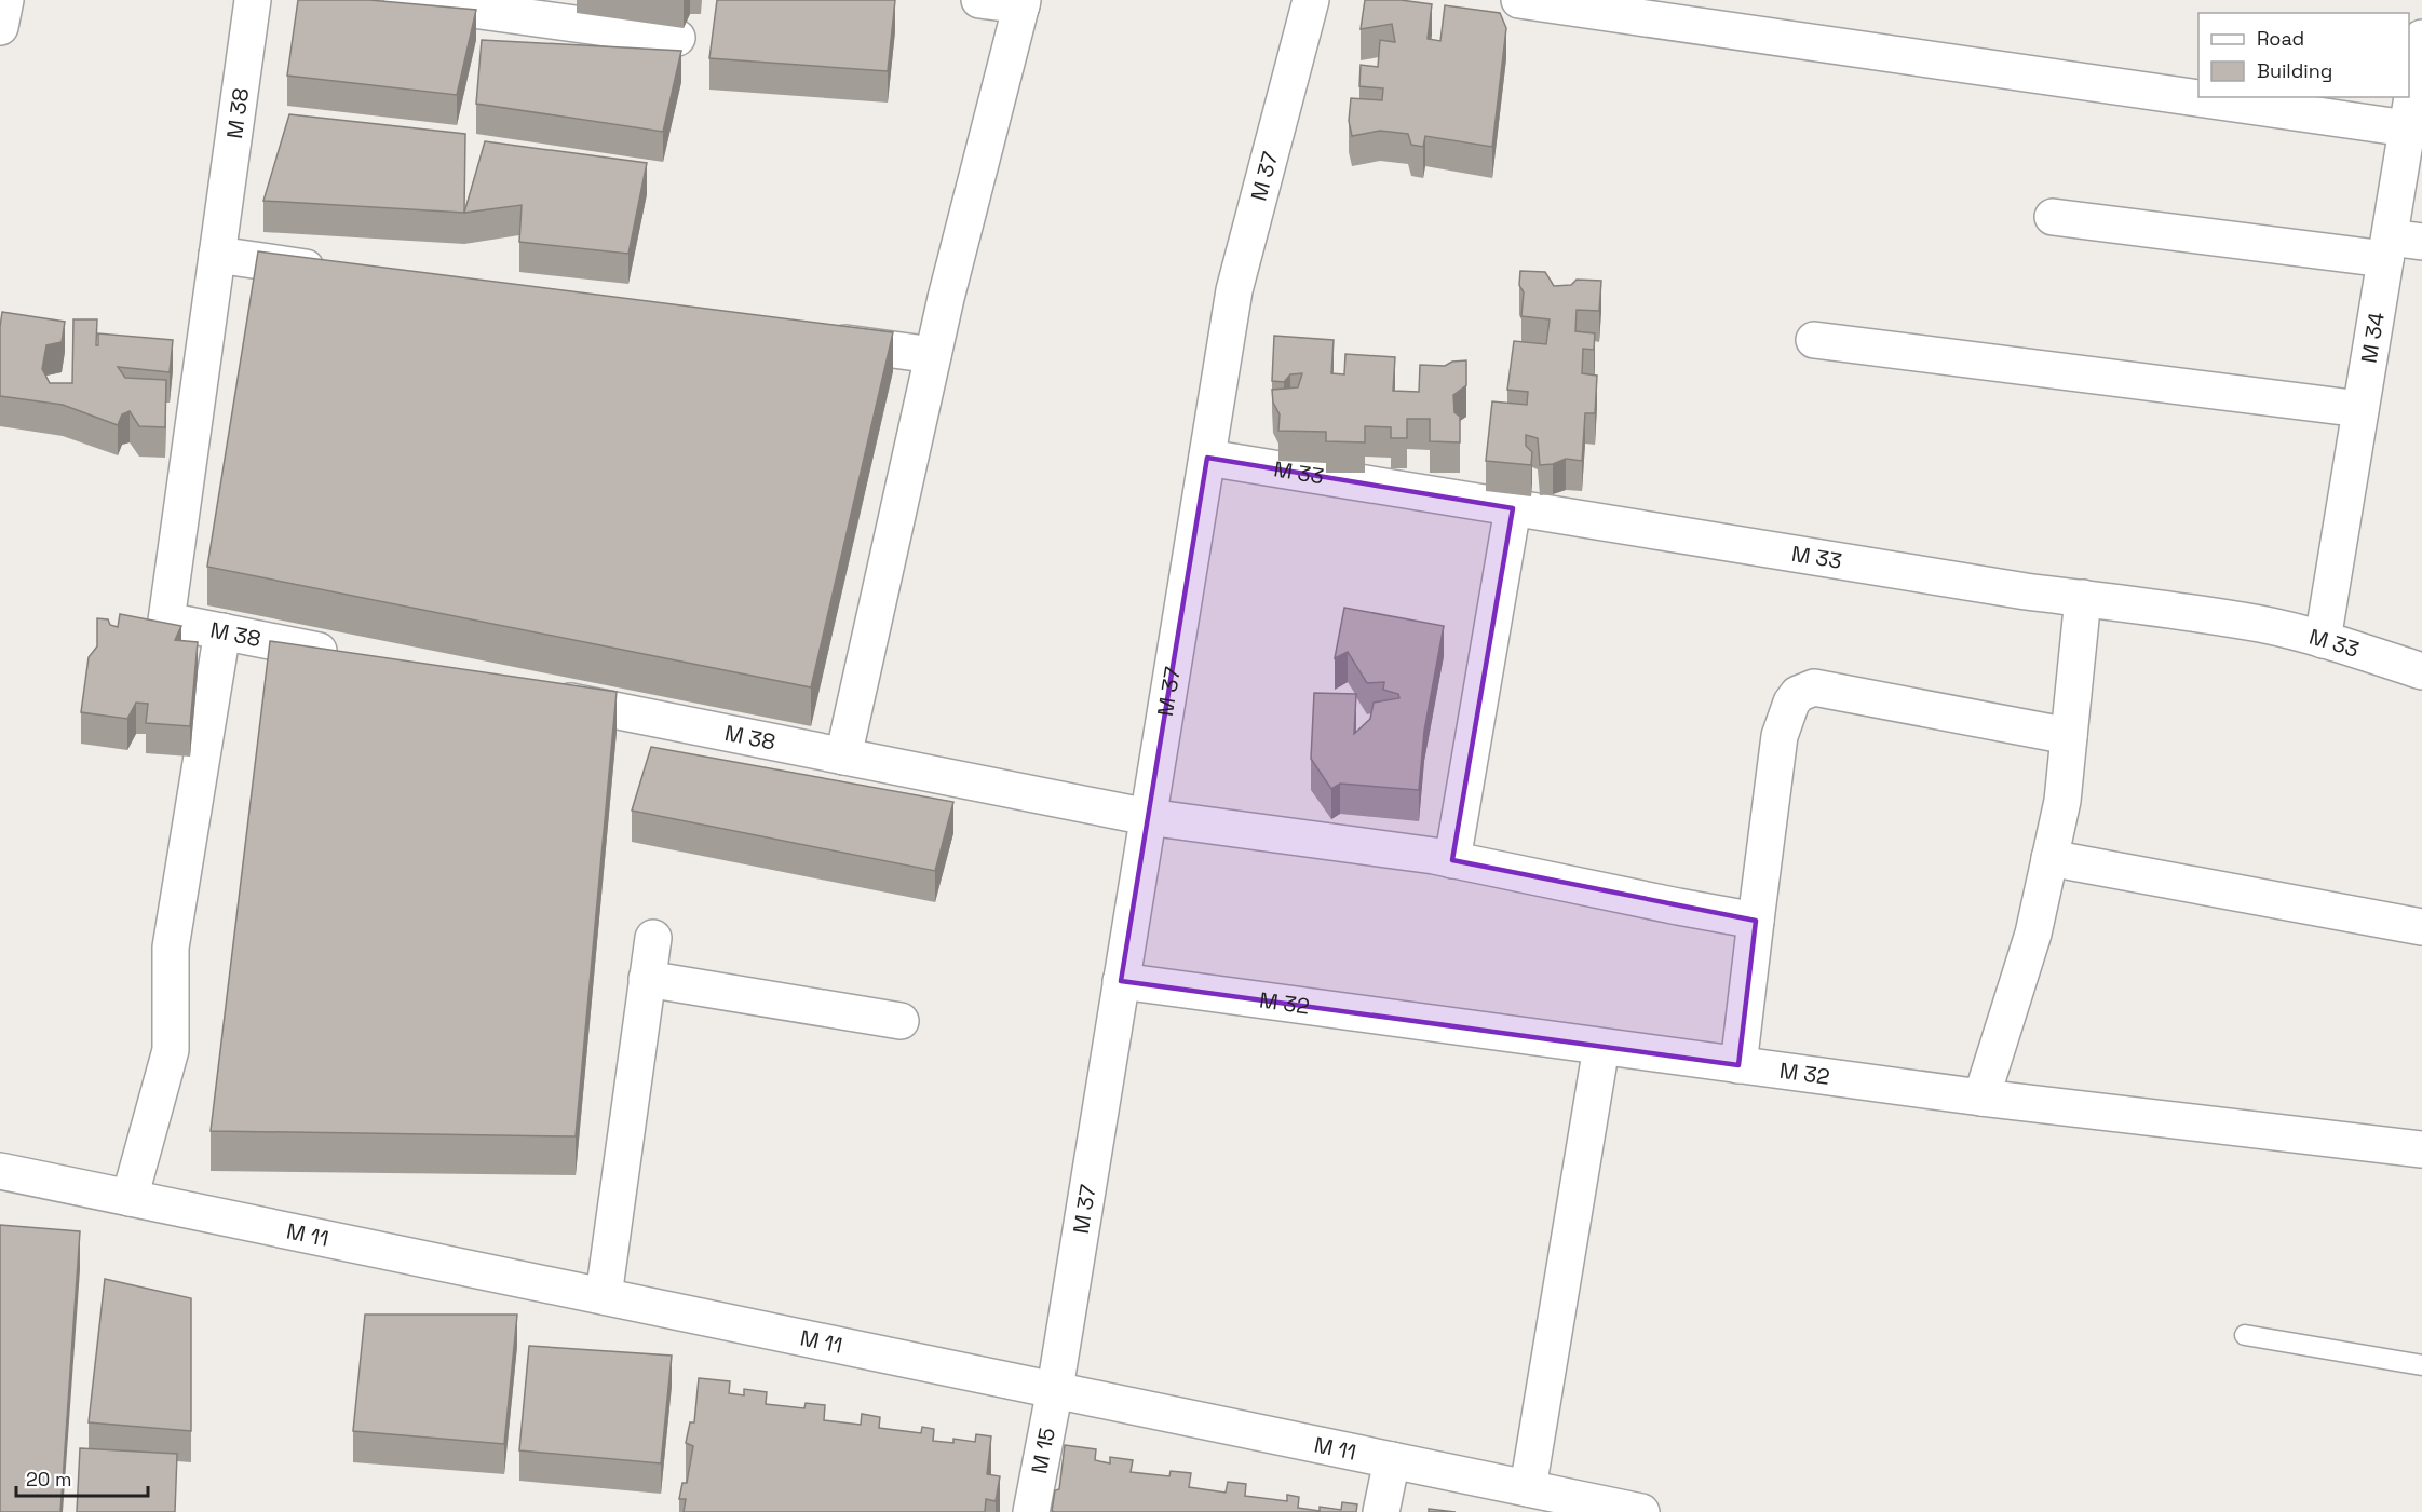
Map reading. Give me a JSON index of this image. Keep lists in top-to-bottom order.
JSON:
{
  "streets": {
    "street": [
      "M 38",
      "M 37",
      "M 34",
      "M 33",
      "M 32",
      "M 11",
      "M 15"
    ]
  },
  "crossings": [
    ["M 38", "M 37"],
    ["M 37", "M 33"],
    ["M 37", "M 32"],
    ["M 37", "M 11"],
    ["M 37", "M 15"],
    ["M 34", "M 33"],
    ["M 11", "M 15"]
  ],
  "legend": ["Road", "Building"],
  "scale_bar": "20 m"
}
